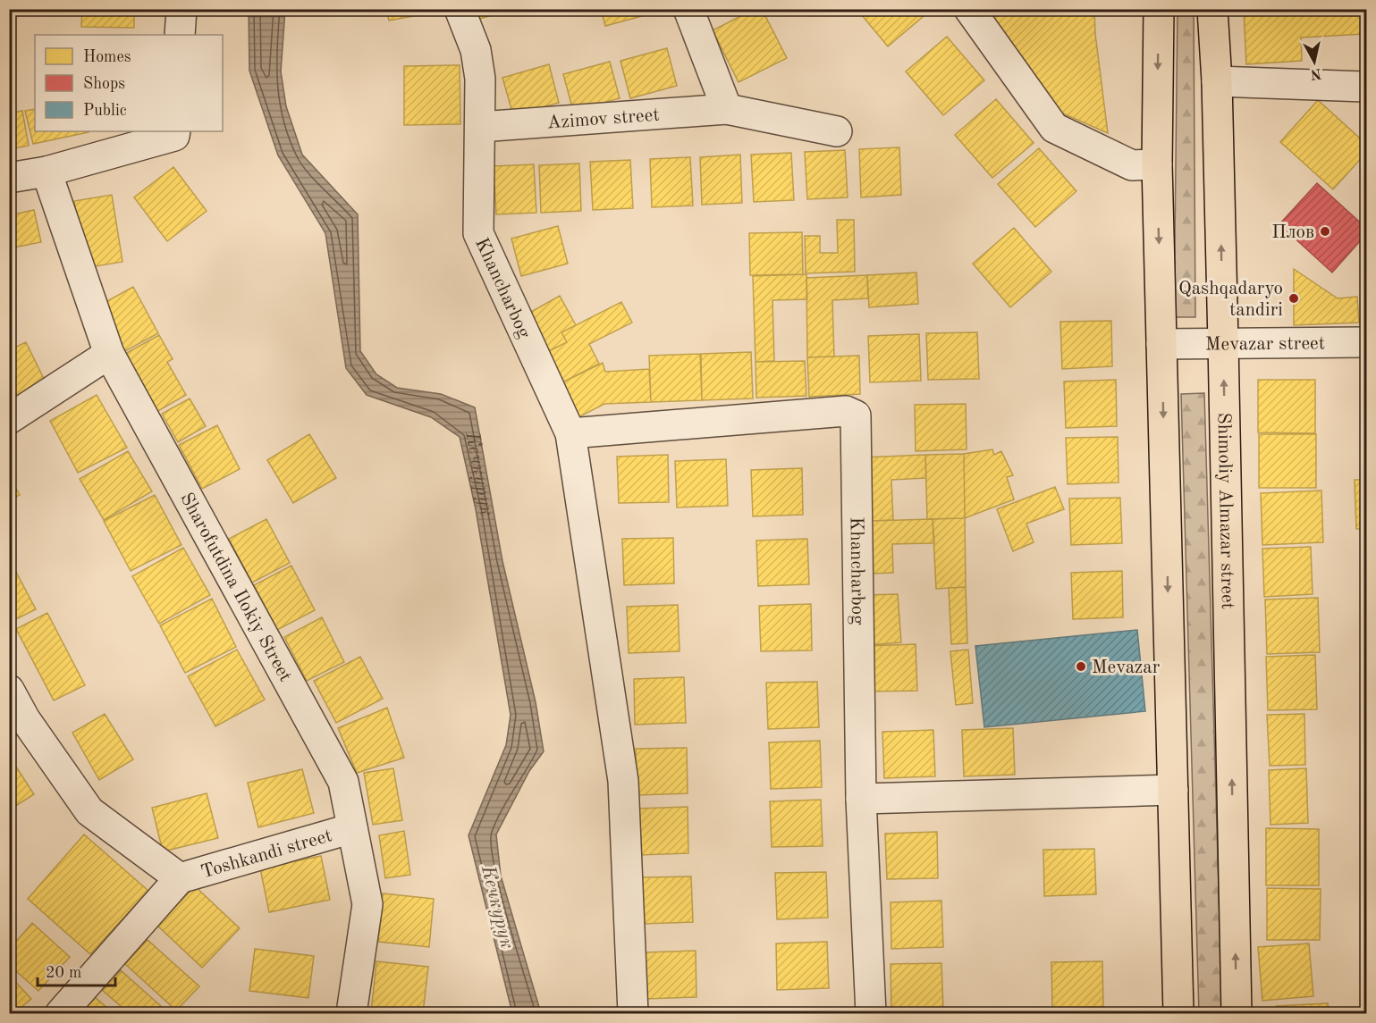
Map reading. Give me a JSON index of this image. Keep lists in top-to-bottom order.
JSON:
{
  "streets": {
    "main road": ["Shimoliy Almazar street"],
    "street": [
      "Azimov street",
      "Khancharbog",
      "Mevazаr street",
      "Sharofutdina Ilokiy Street",
      "Toshkandi street"
    ]
  },
  "crossings": [
    ["Azimov street", "Khancharbog"],
    ["Mevazаr street", "Shimoliy Almazar street"],
    ["Sharofutdina Ilokiy Street", "Toshkandi street"]
  ],
  "water": ["Кечкурук"],
  "places": ["Плов", "Qashqadaryo tandiri", "Mevazar"],
  "legend": ["Homes", "Shops", "Public"],
  "scale_bar": "20 m",
  "north": "bottom"
}
